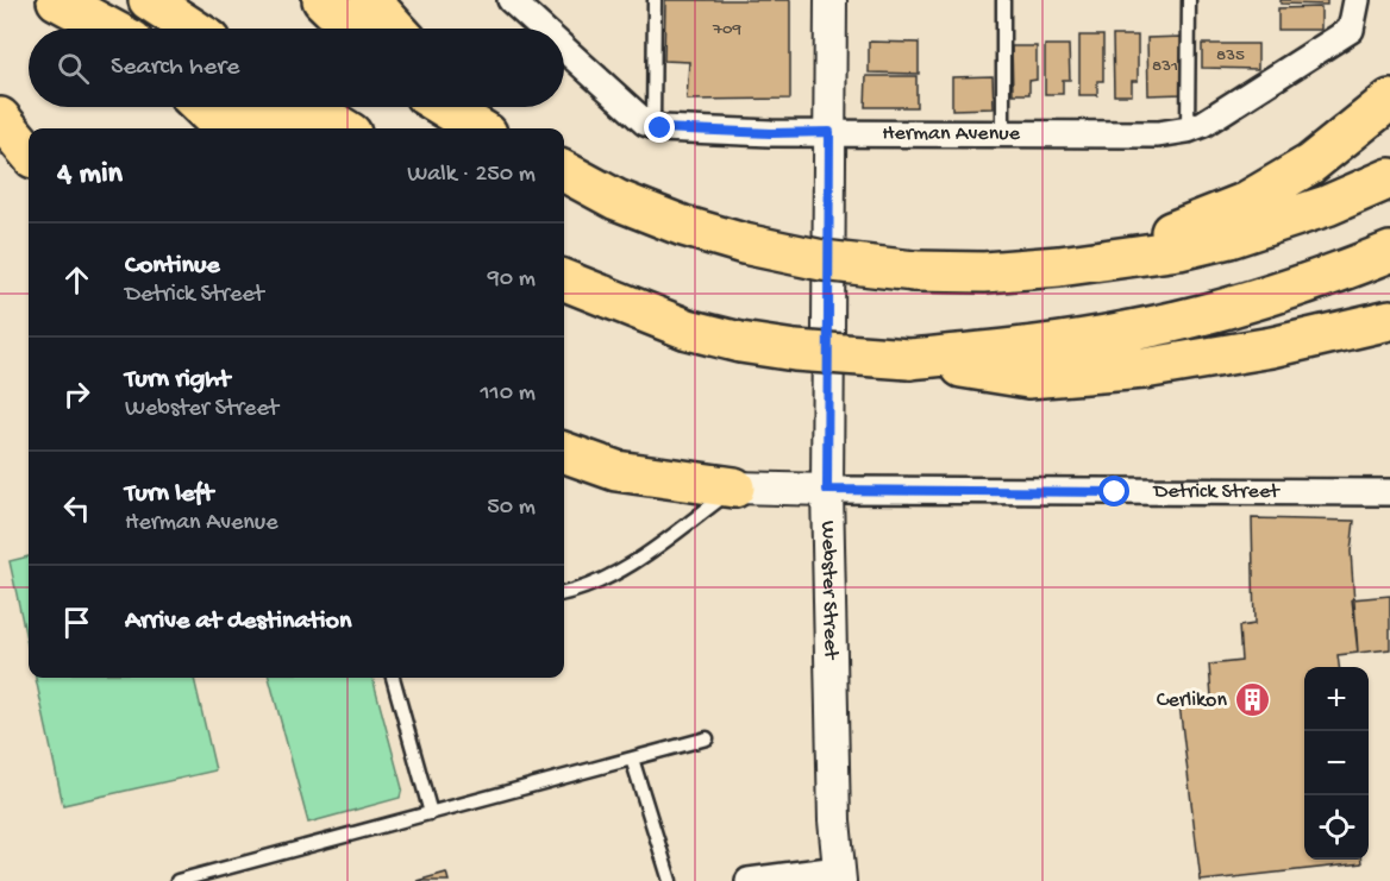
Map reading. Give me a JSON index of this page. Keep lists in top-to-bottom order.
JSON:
{
  "streets": {
    "street": ["Herman Avenue", "Detrick Street", "Webster Street"]
  },
  "crossings": [
    ["Herman Avenue", "Webster Street"],
    ["Detrick Street", "Webster Street"]
  ],
  "places": {
    "building": ["Cerlikon"]
  },
  "house_numbers": ["709", "835", "831"],
  "page": {
    "search": "Search here",
    "heading": ["4 min", "Walk · 250 m"],
    "list": [
      ["Continue", "Detrick Street", "90 m"],
      ["Turn right", "Webster Street", "110 m"],
      ["Turn left", "Herman Avenue", "50 m"],
      "Arrive at destination"
    ],
    "map_buttons": ["+", "−"]
  }
}
